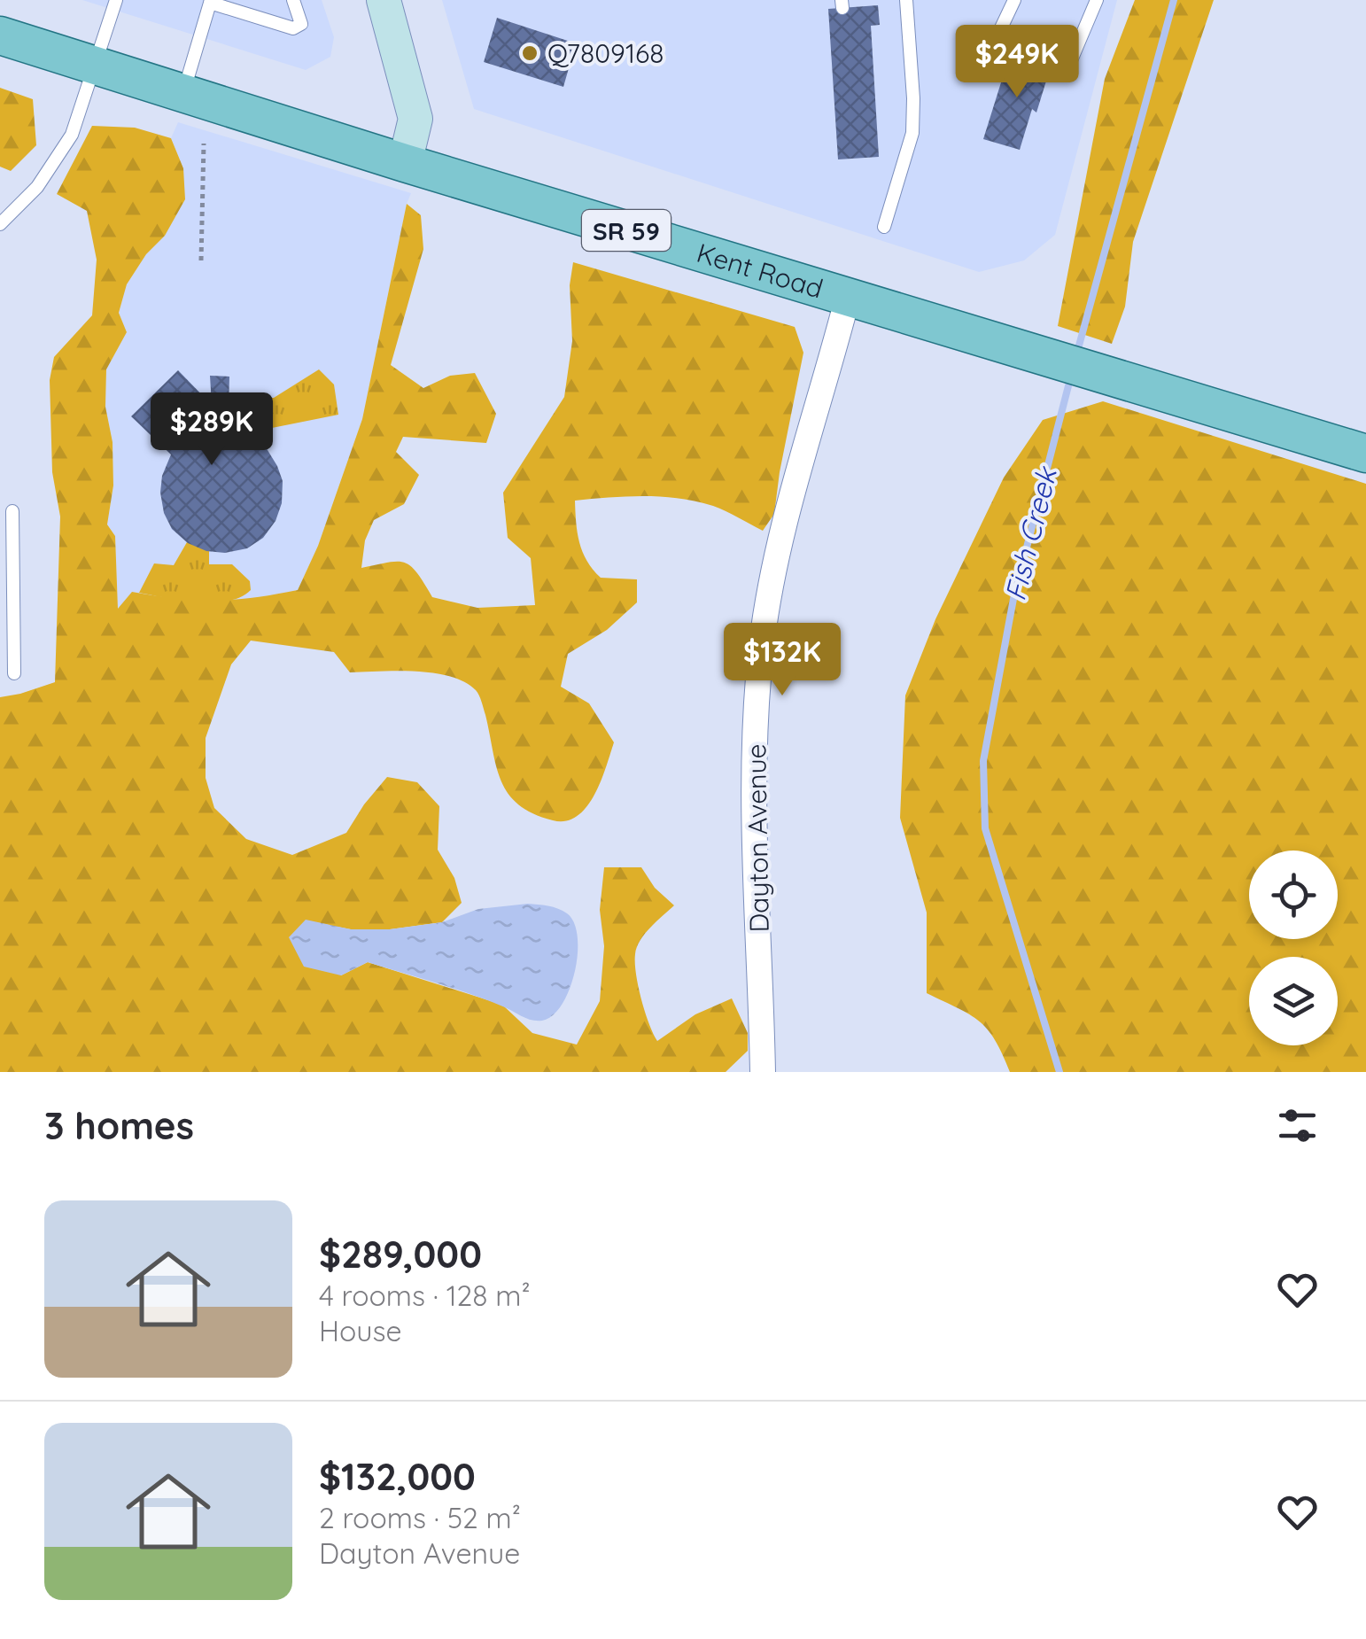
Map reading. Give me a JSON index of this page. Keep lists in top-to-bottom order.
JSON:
{
  "streets": {
    "main road": ["SR 59", "Kent Road"],
    "street": ["Dayton Avenue"]
  },
  "crossings": [
    ["Kent Road", "Dayton Avenue"]
  ],
  "water": ["Fish Creek"],
  "places": ["Q7809168"],
  "page": {
    "price": ["$249K", "$289K", "$132K"],
    "heading": "3 homes",
    "list": [
      {
        "name": "$289,000",
        "note": "4 rooms · 128 m² · House"
      },
      {
        "name": "$132,000",
        "note": "2 rooms · 52 m² · Dayton Avenue"
      }
    ]
  }
}
